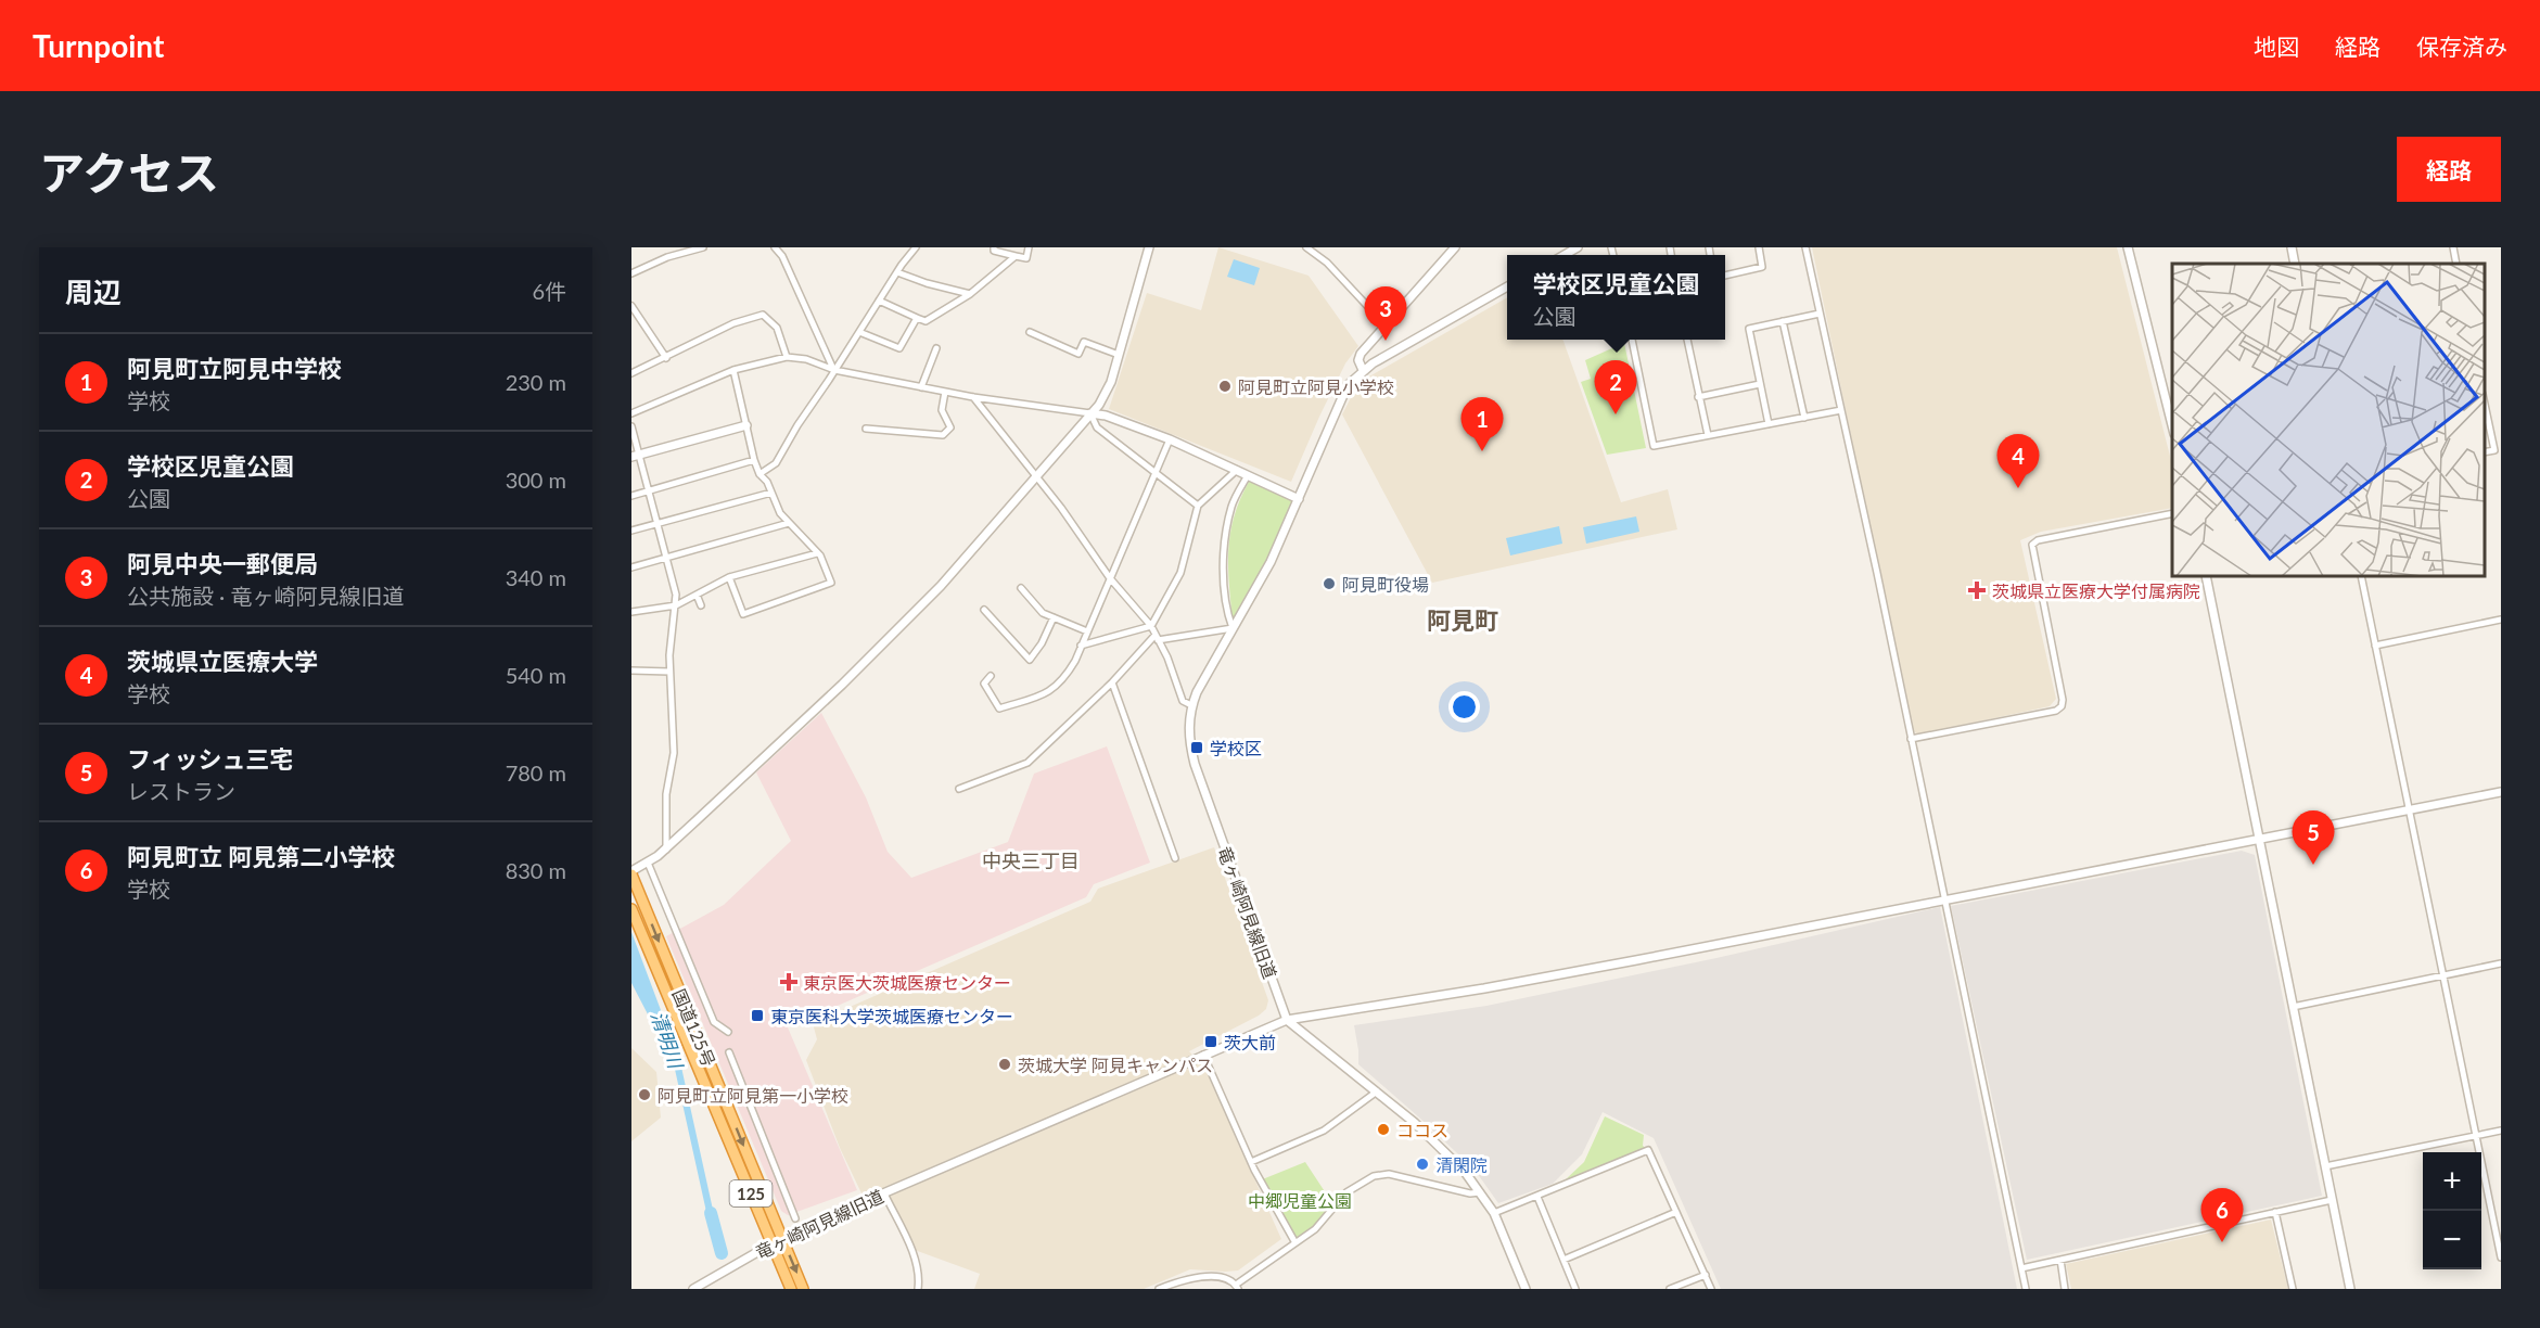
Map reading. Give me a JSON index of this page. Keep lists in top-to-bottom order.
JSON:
{
  "streets": {
    "highway": ["国道125号", "125"],
    "street": ["竜ヶ崎阿見線旧道"]
  },
  "crossings": [
    ["竜ヶ崎阿見線旧道", "国道125号"]
  ],
  "districts": ["阿見町", "中央三丁目"],
  "water": ["清明川"],
  "parks": ["中郷児童公園"],
  "places": {
    "other": [
      "阿見町立阿見小学校",
      "阿見町役場",
      "茨城大学 阿見キャンパス",
      "阿見町立阿見第一小学校",
      "ココス",
      "清閑院"
    ],
    "health": ["茨城県立医療大学付属病院", "東京医大茨城医療センター"],
    "transit": ["学校区", "東京医科大学茨城医療センター", "茨大前"]
  },
  "page": {
    "header": "Turnpoint",
    "nav": ["地図", "経路", "保存済み"],
    "title": "アクセス",
    "buttons": "経路",
    "heading": ["周辺", "6件"],
    "popup": ["学校区児童公園", "公園"],
    "pins": [
      "3",
      "2",
      "1",
      "4",
      "5",
      "6"
    ],
    "list": [
      {
        "mark": "1",
        "name": "阿見町立阿見中学校",
        "note": "学校",
        "value": "230 m"
      },
      {
        "mark": "2",
        "name": "学校区児童公園",
        "note": "公園",
        "value": "300 m"
      },
      {
        "mark": "3",
        "name": "阿見中央一郵便局",
        "note": "公共施設 · 竜ヶ崎阿見線旧道",
        "value": "340 m"
      },
      {
        "mark": "4",
        "name": "茨城県立医療大学",
        "note": "学校",
        "value": "540 m"
      },
      {
        "mark": "5",
        "name": "フィッシュ三宅",
        "note": "レストラン",
        "value": "780 m"
      },
      {
        "mark": "6",
        "name": "阿見町立 阿見第二小学校",
        "note": "学校",
        "value": "830 m"
      }
    ],
    "map_buttons": ["+", "−"]
  }
}
